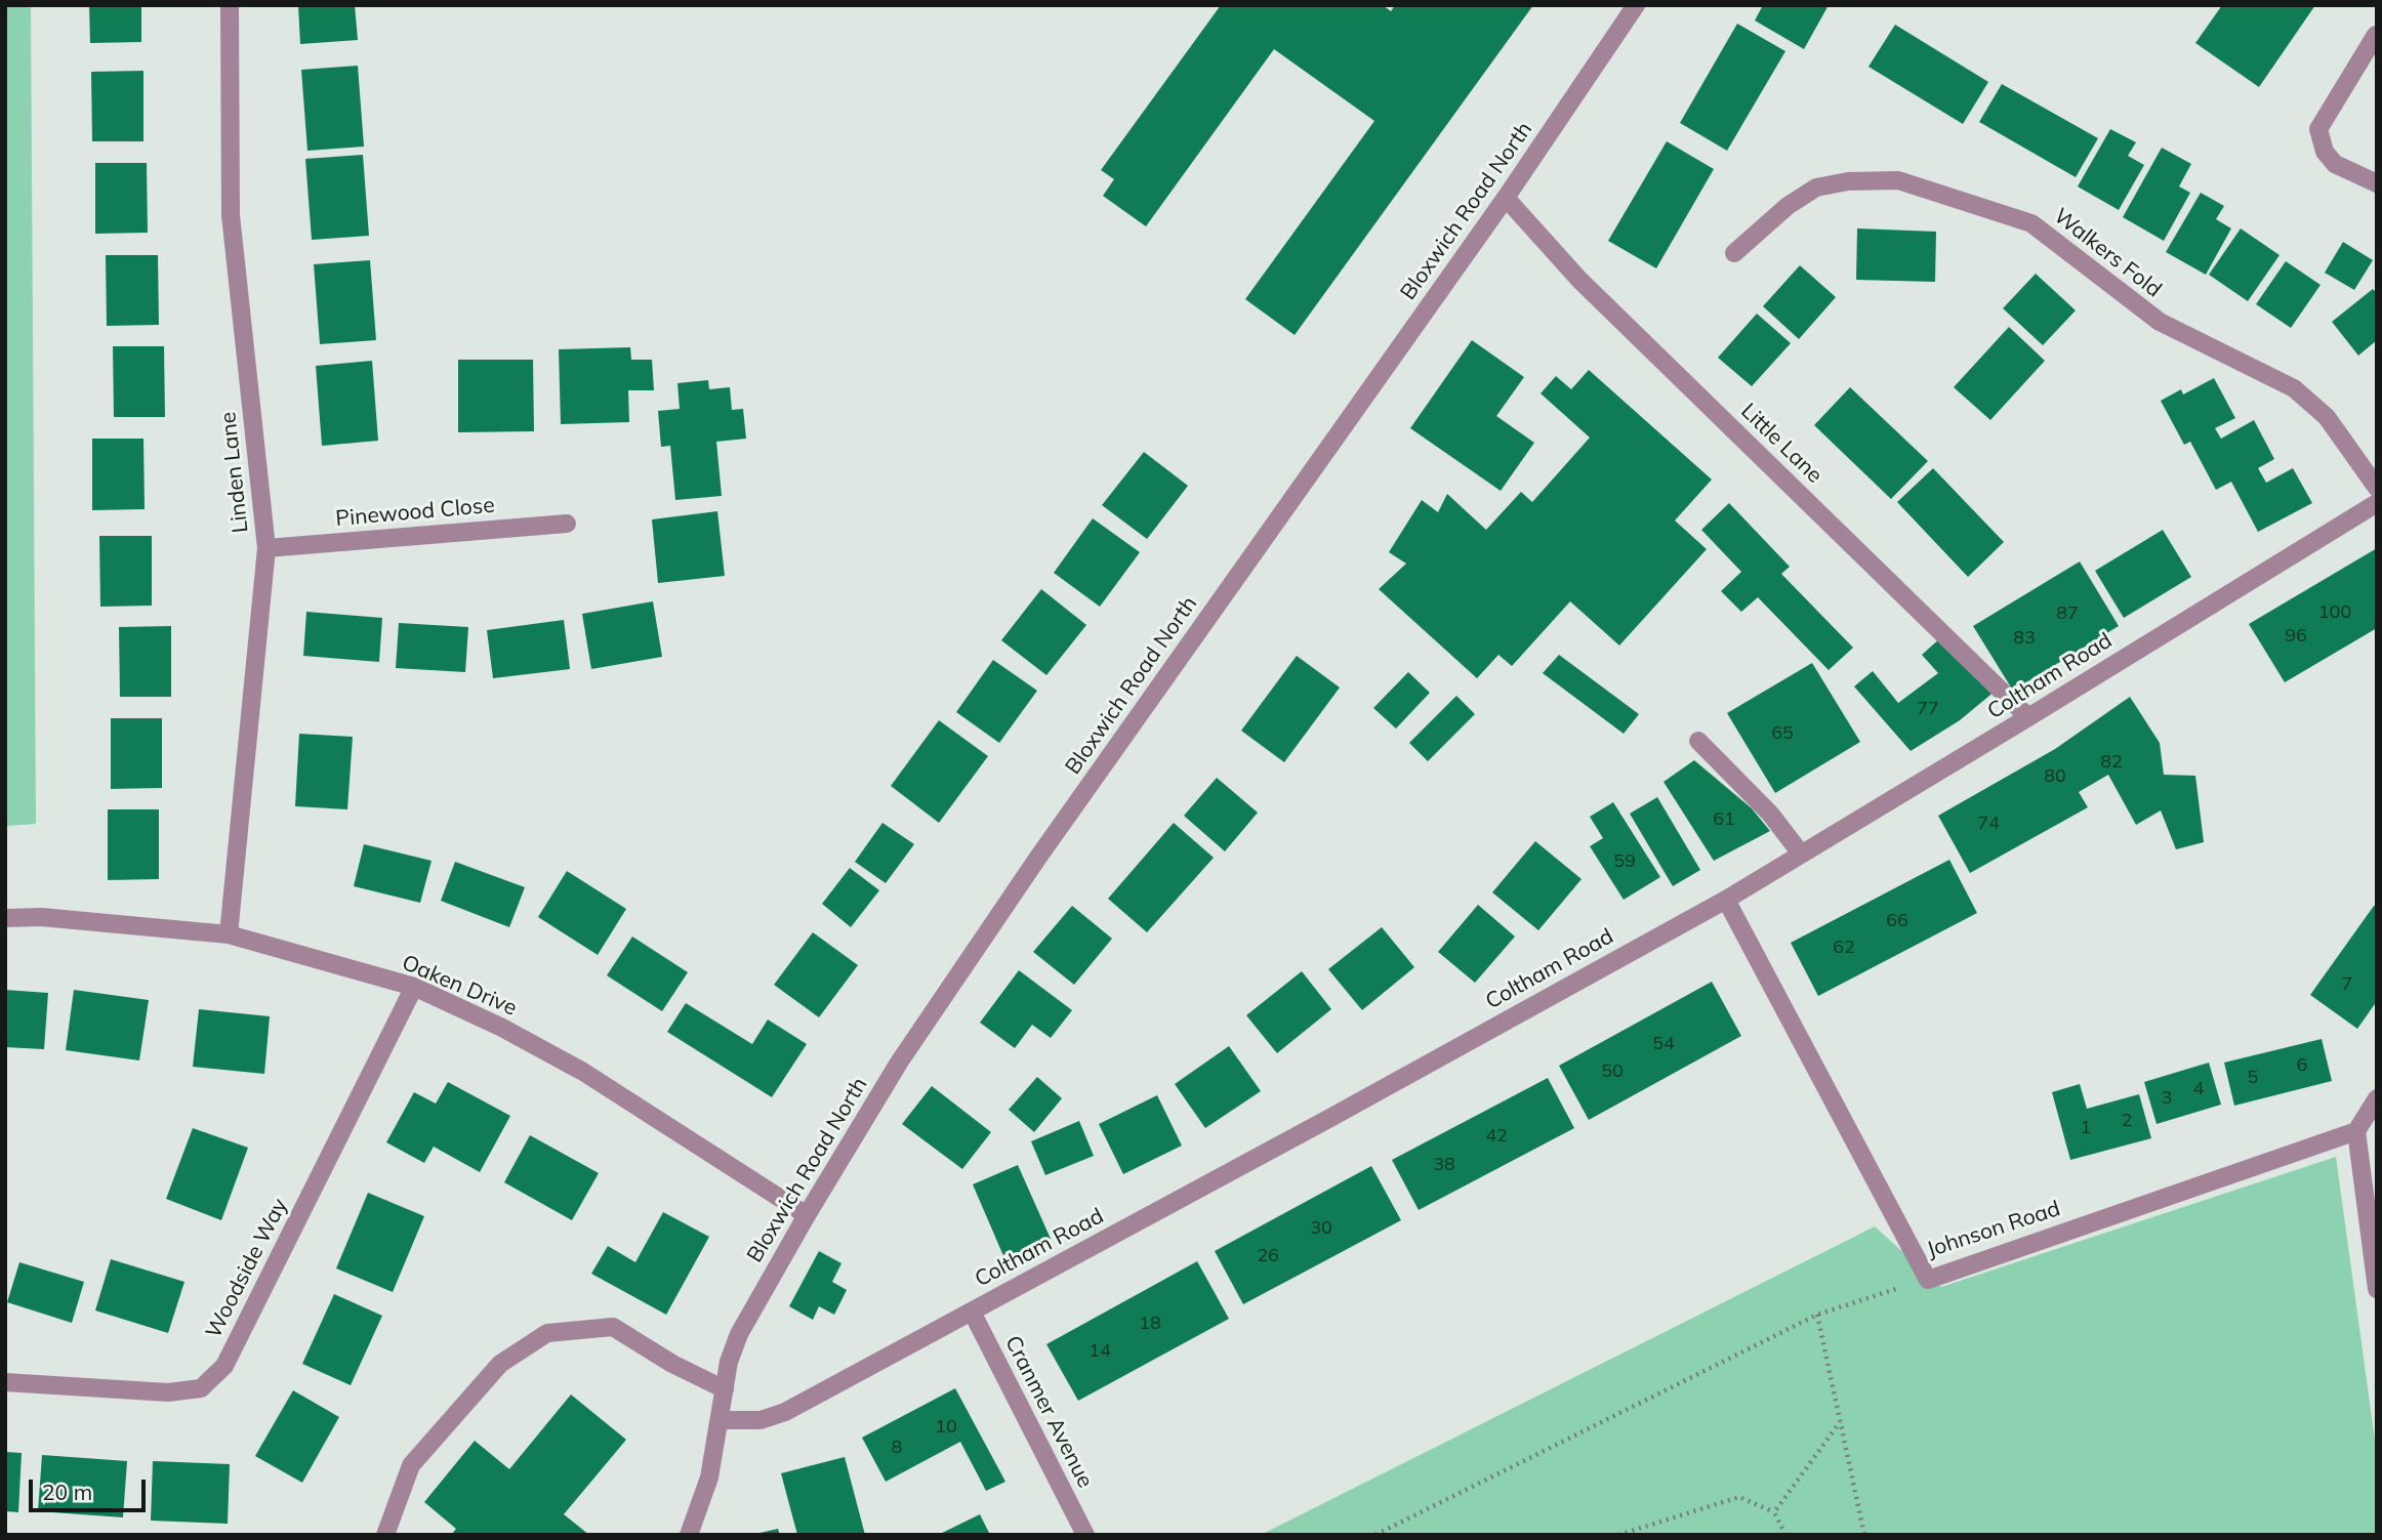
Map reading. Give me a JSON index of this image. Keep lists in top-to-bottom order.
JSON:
{
  "streets": {
    "street": [
      "Bloxwich Road North",
      "Walkers Fold",
      "Little Lane",
      "Linden Lane",
      "Pinewood Close",
      "Coltham Road",
      "Oaken Drive",
      "Johnson Road",
      "Woodside Way",
      "Cranmer Avenue"
    ]
  },
  "crossings": [
    ["Bloxwich Road North", "Little Lane"],
    ["Bloxwich Road North", "Coltham Road"],
    ["Bloxwich Road North", "Oaken Drive"],
    ["Little Lane", "Coltham Road"],
    ["Linden Lane", "Pinewood Close"],
    ["Linden Lane", "Oaken Drive"],
    ["Coltham Road", "Johnson Road"],
    ["Coltham Road", "Cranmer Avenue"],
    ["Oaken Drive", "Woodside Way"]
  ],
  "house_numbers": [
    "100",
    "87",
    "96",
    "83",
    "77",
    "65",
    "82",
    "80",
    "61",
    "74",
    "59",
    "66",
    "62",
    "7",
    "54",
    "6",
    "50",
    "5",
    "4",
    "3",
    "2",
    "1",
    "42",
    "38",
    "30",
    "26",
    "18",
    "14",
    "10",
    "8"
  ],
  "scale_bar": "20 m"
}
